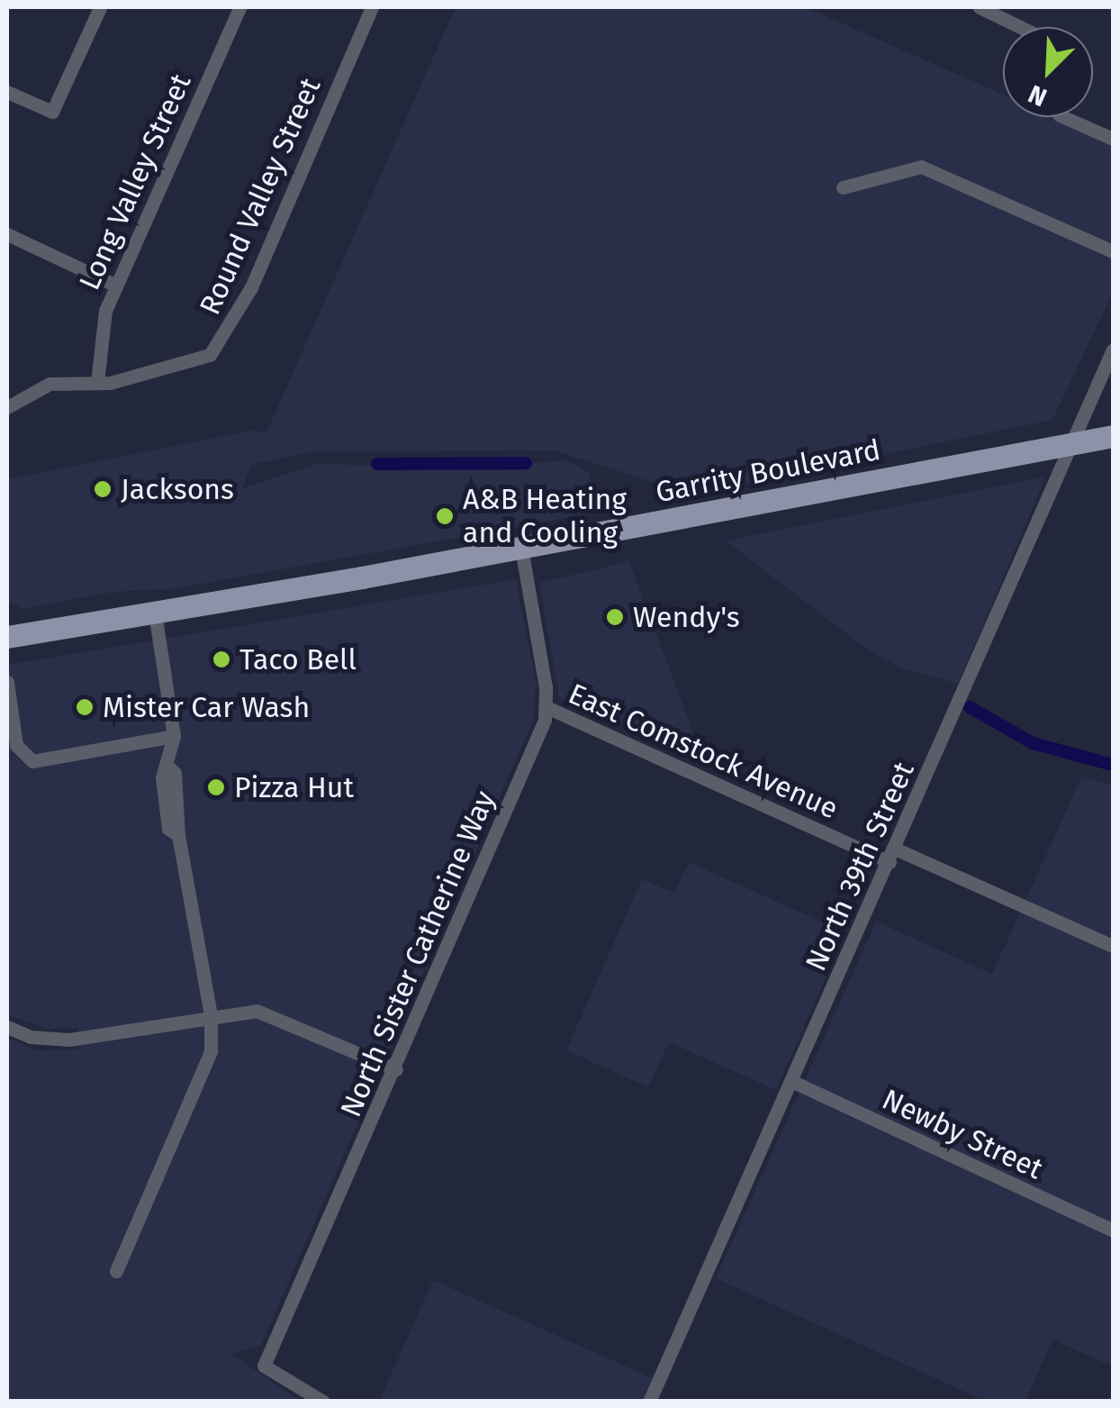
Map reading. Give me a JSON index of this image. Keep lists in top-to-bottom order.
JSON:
{
  "streets": {
    "main road": ["Garrity Boulevard"],
    "street": [
      "Long Valley Street",
      "Round Valley Street",
      "East Comstock Avenue",
      "North 39th Street",
      "North Sister Catherine Way",
      "Newby Street"
    ]
  },
  "crossings": [
    ["Long Valley Street", "Round Valley Street"],
    ["Garrity Boulevard", "North 39th Street"],
    ["East Comstock Avenue", "North 39th Street"],
    ["East Comstock Avenue", "North Sister Catherine Way"],
    ["North 39th Street", "Newby Street"]
  ],
  "places": [
    "Jacksons",
    "A&B Heating and Cooling",
    "Wendy's",
    "Taco Bell",
    "Mister Car Wash",
    "Pizza Hut"
  ],
  "north": "bottom left"
}
